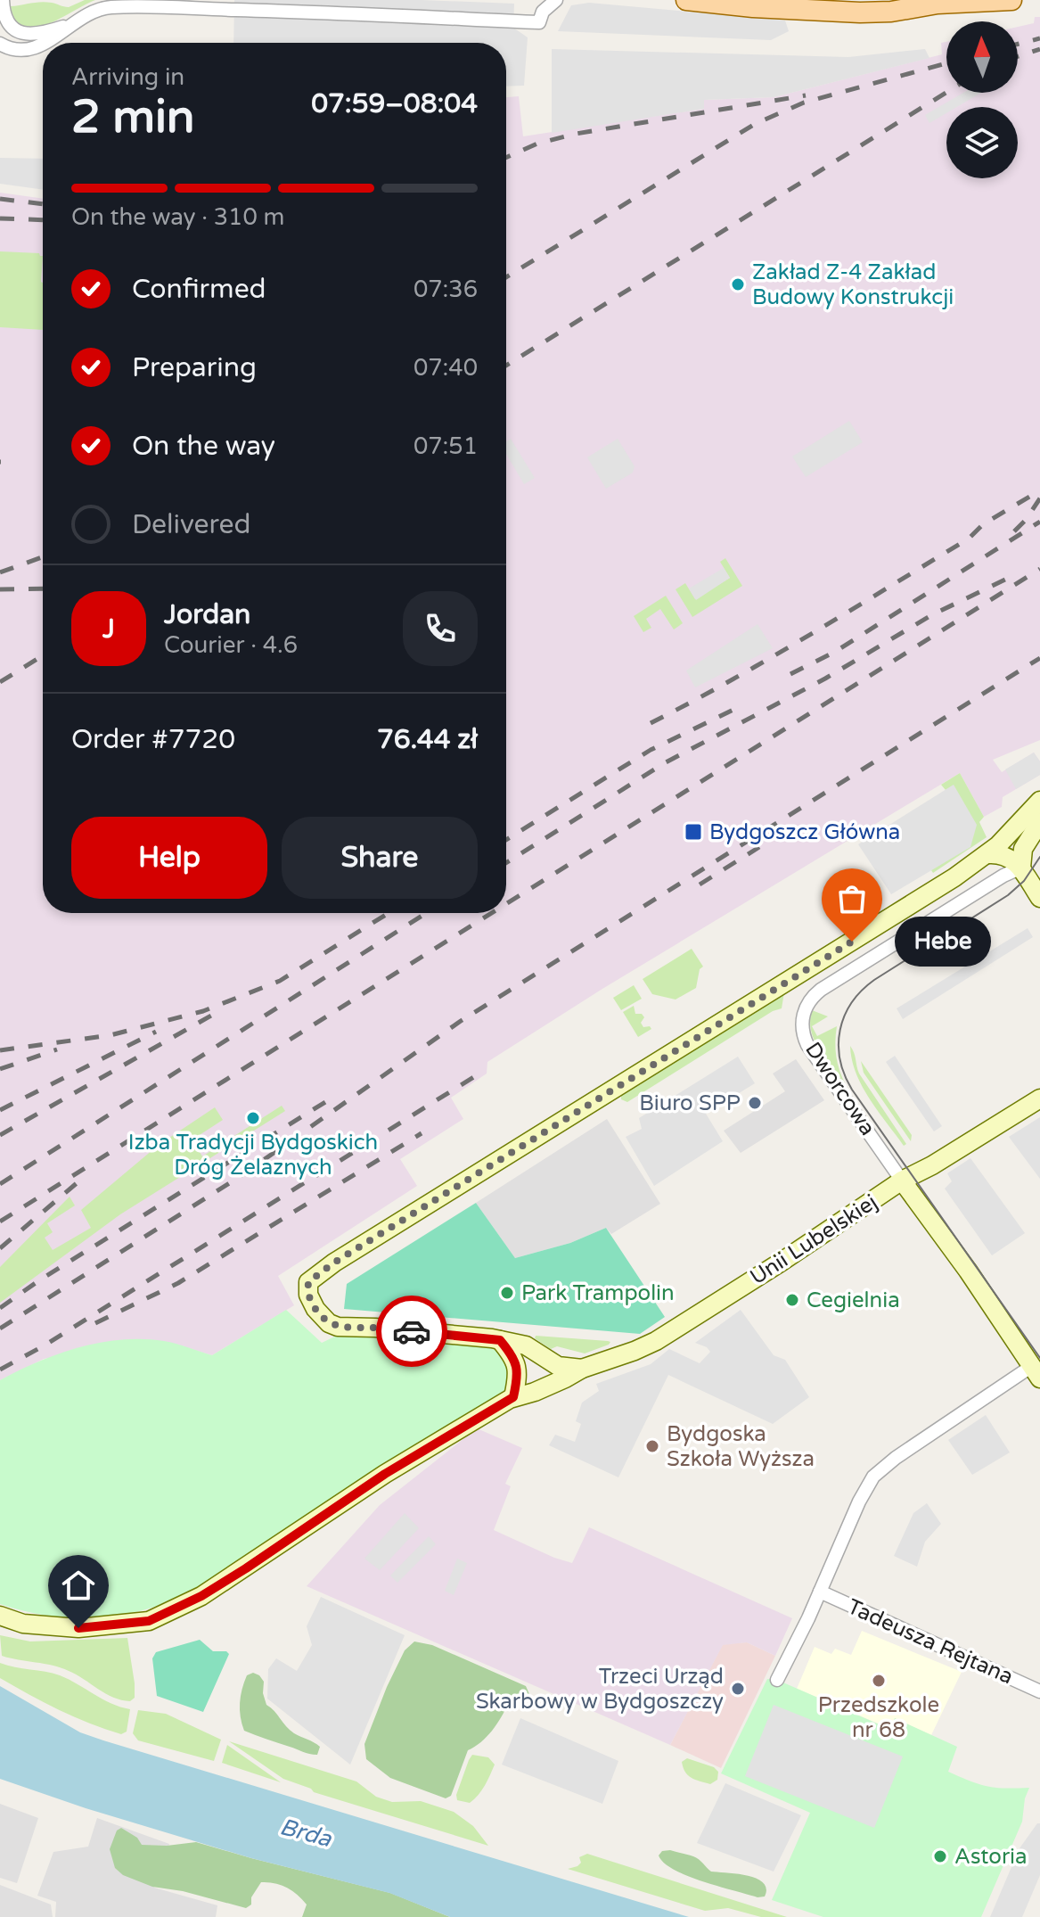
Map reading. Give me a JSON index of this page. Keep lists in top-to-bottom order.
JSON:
{
  "streets": {
    "street": ["Dworcowa", "Unii Lubelskiej", "Tadeusza Rejtana"]
  },
  "crossings": [
    ["Dworcowa", "Unii Lubelskiej"]
  ],
  "water": ["Brda"],
  "places": {
    "other": [
      "Zakład Z-4 Zakład Budowy Konstrukcji",
      "Hebe",
      "Biuro SPP",
      "Izba Tradycji Bydgoskich Dróg Żelaznych",
      "Park Trampolin",
      "Cegielnia",
      "Bydgoska Szkoła Wyższa",
      "Przedszkole nr 68",
      "Trzeci Urząd Skarbowy w Bydgoszczy",
      "Astoria"
    ],
    "transit": ["Bydgoszcz Główna"]
  },
  "north": "top",
  "page": {
    "heading": ["2 min", "Arriving in", "07:59–08:04"],
    "panel": [
      "Jordan",
      "Courier · 4.6",
      "Order #7720",
      "76.44 zł"
    ],
    "bar": "On the way · 310 m",
    "list": [
      ["Confirmed", "07:36"],
      ["Preparing", "07:40"],
      ["On the way", "07:51"],
      "Delivered"
    ],
    "round": "J",
    "buttons": ["Help", "Share"],
    "bubble": "Hebe"
  }
}
